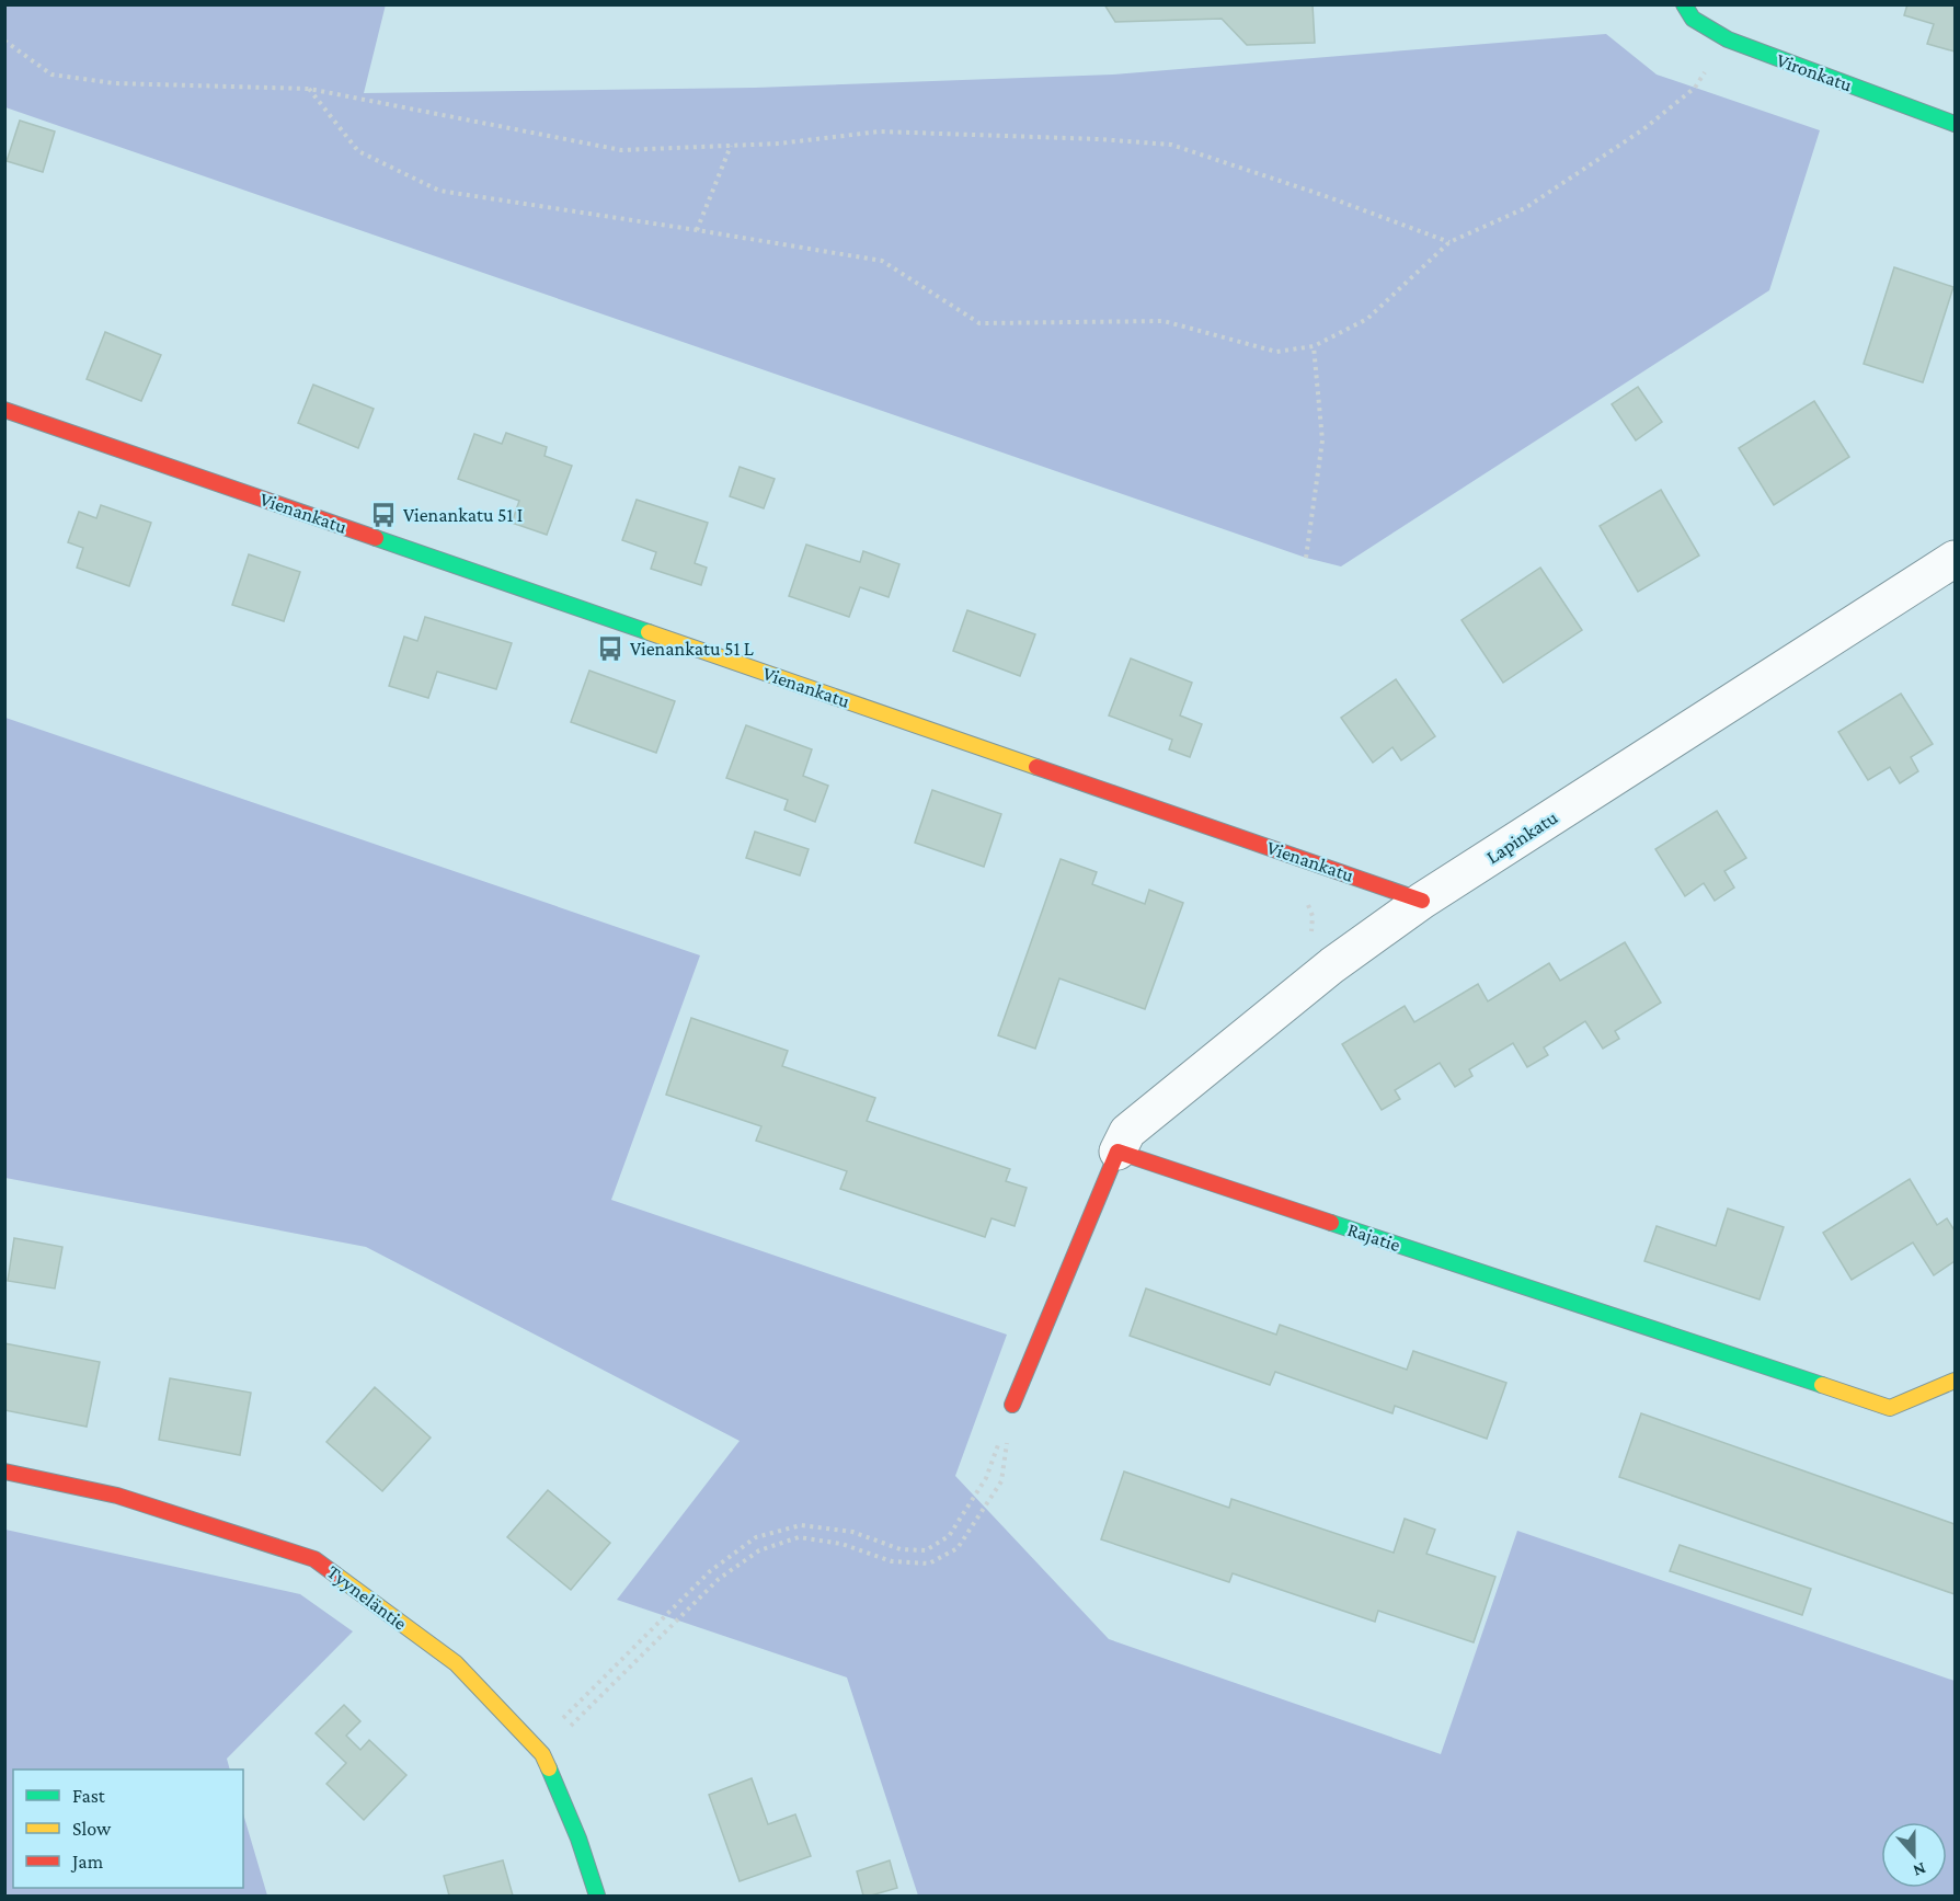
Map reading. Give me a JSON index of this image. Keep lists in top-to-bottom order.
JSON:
{
  "streets": {
    "street": [
      "Vironkatu",
      "Vienankatu",
      "Lapinkatu",
      "Rajatie",
      "Tyyneläntie"
    ]
  },
  "crossings": [
    ["Vienankatu", "Lapinkatu"],
    ["Lapinkatu", "Rajatie"]
  ],
  "places": {
    "bus stop": ["Vienankatu 51 I", "Vienankatu 51 L"]
  },
  "legend": ["Fast", "Slow", "Jam"],
  "north": "bottom"
}
